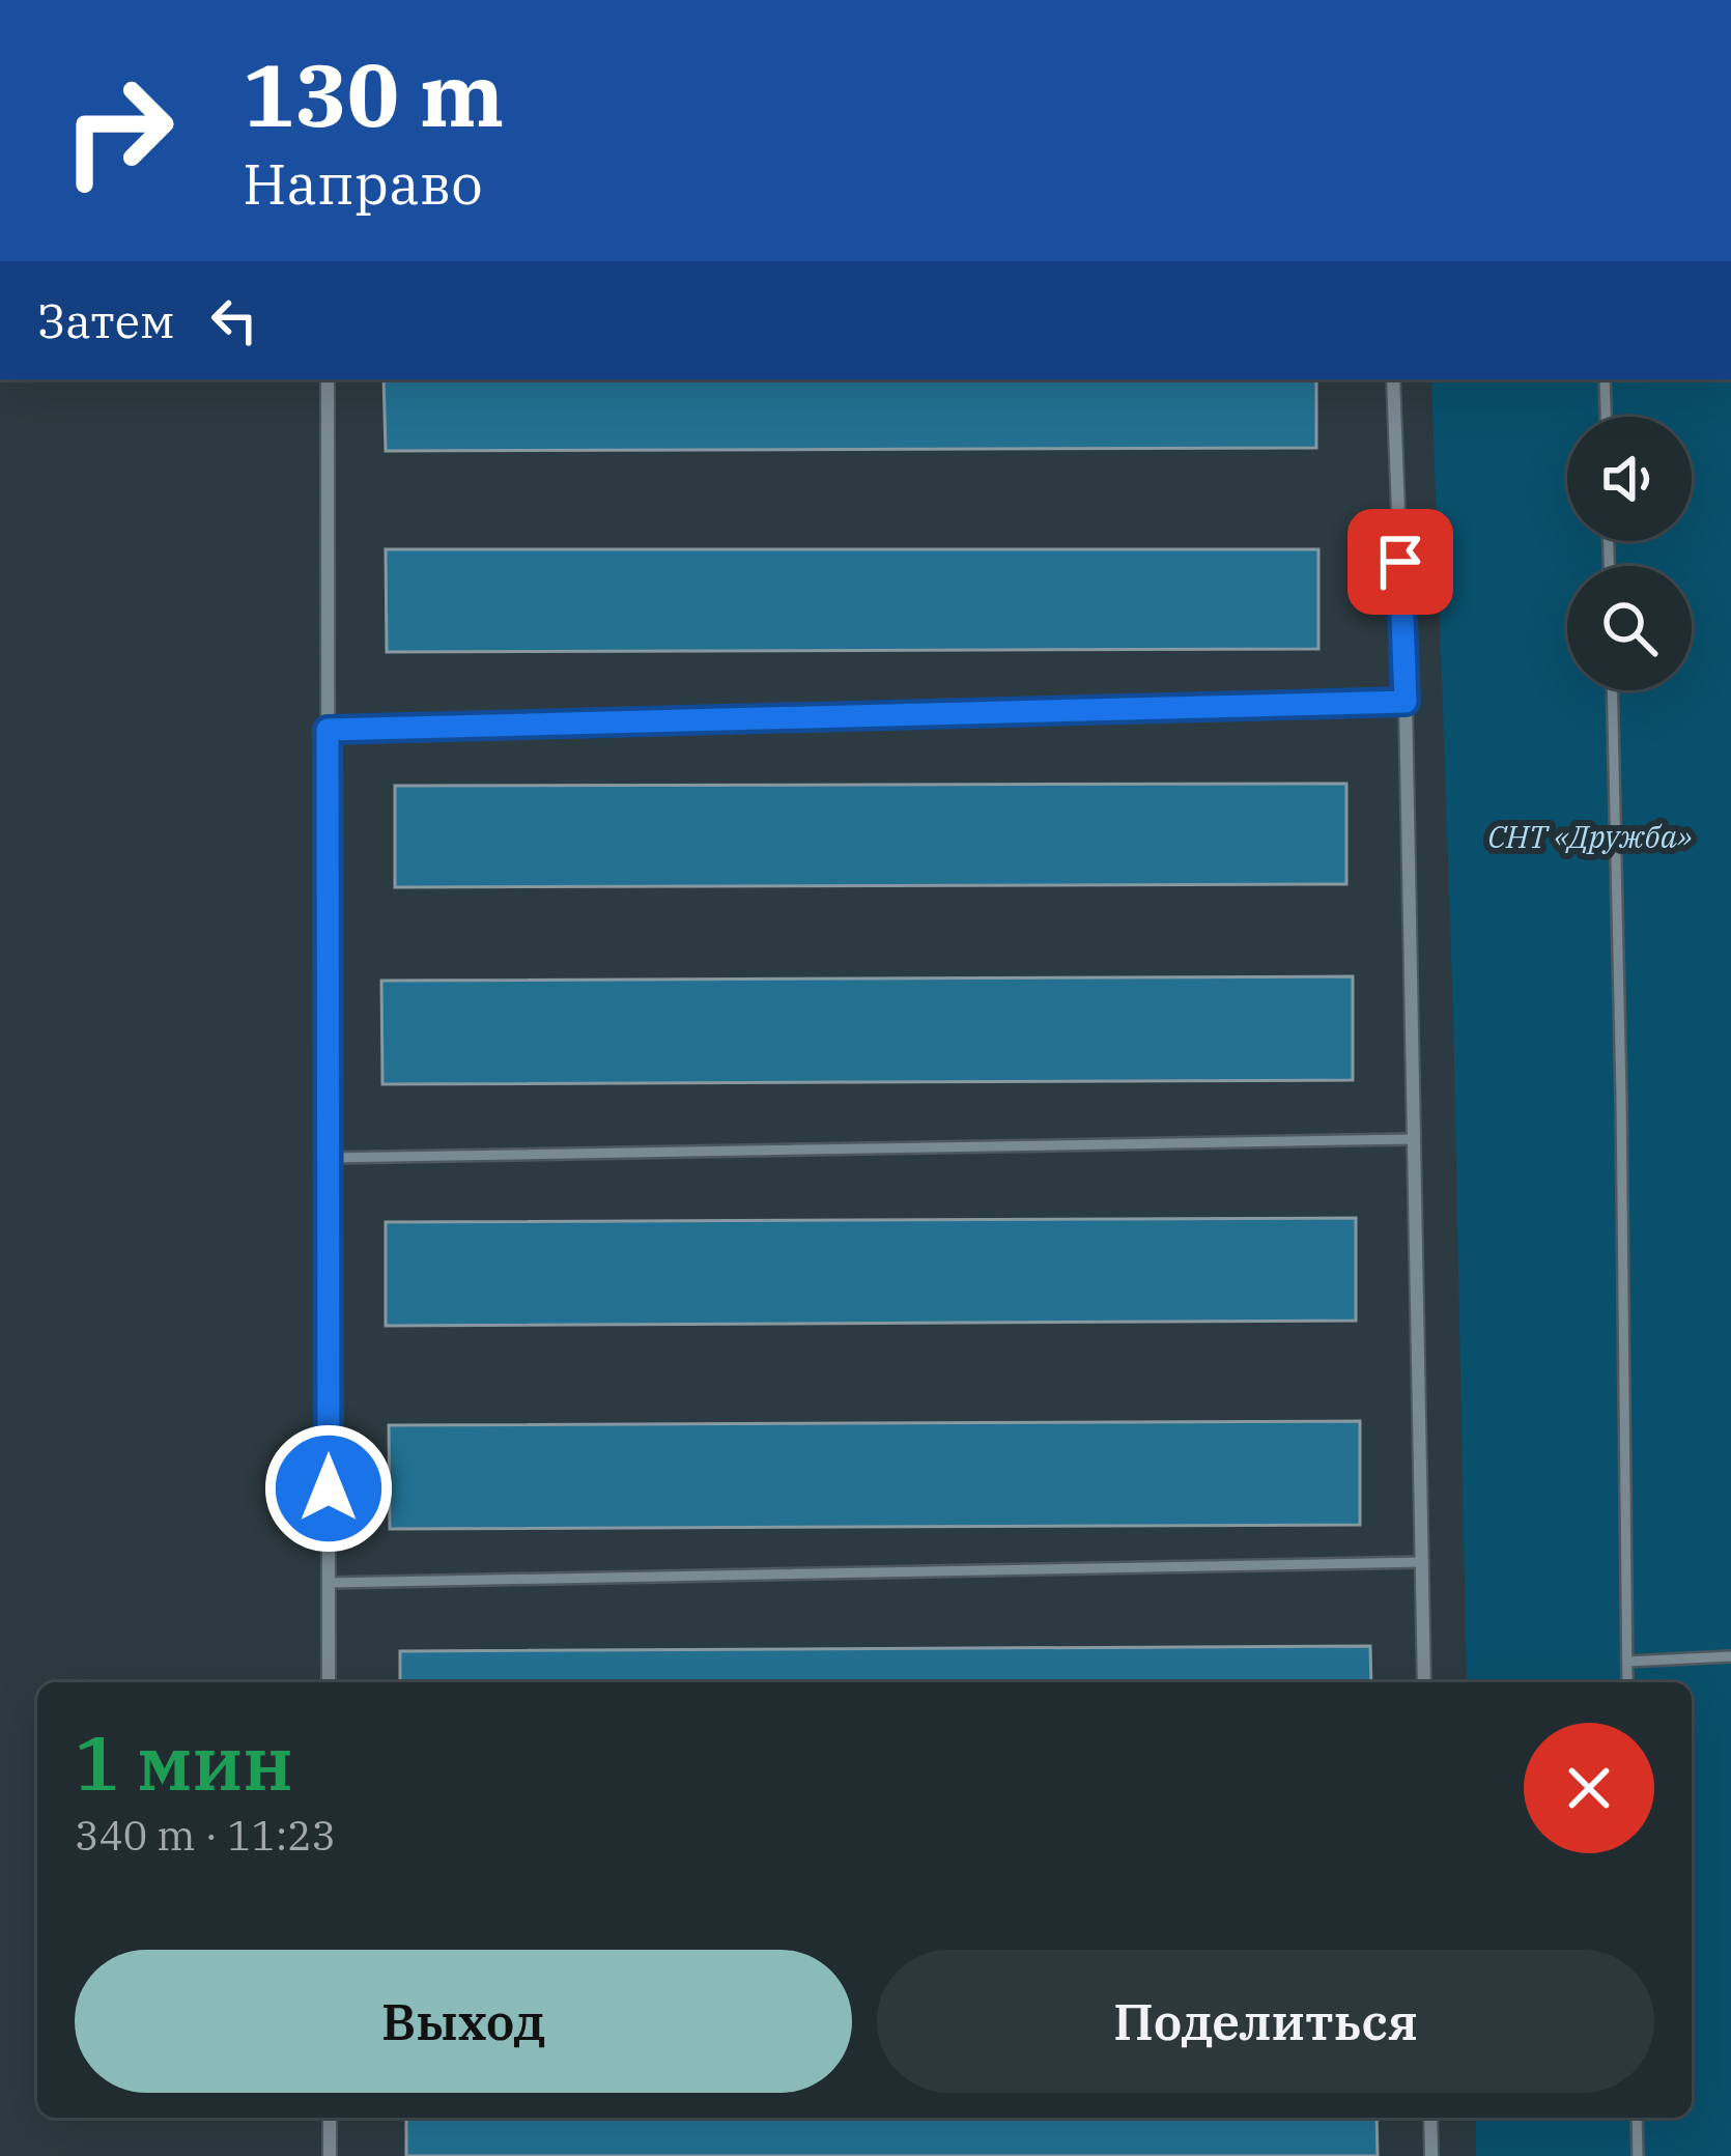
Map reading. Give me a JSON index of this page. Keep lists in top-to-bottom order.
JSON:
{
  "parks": ["СНТ «Дружба»"],
  "page": {
    "turn": ["130 m", "Направо"],
    "then": "Затем",
    "heading": ["1 мин", "340 m · 11:23"],
    "buttons": ["Выход", "Поделиться"]
  }
}
